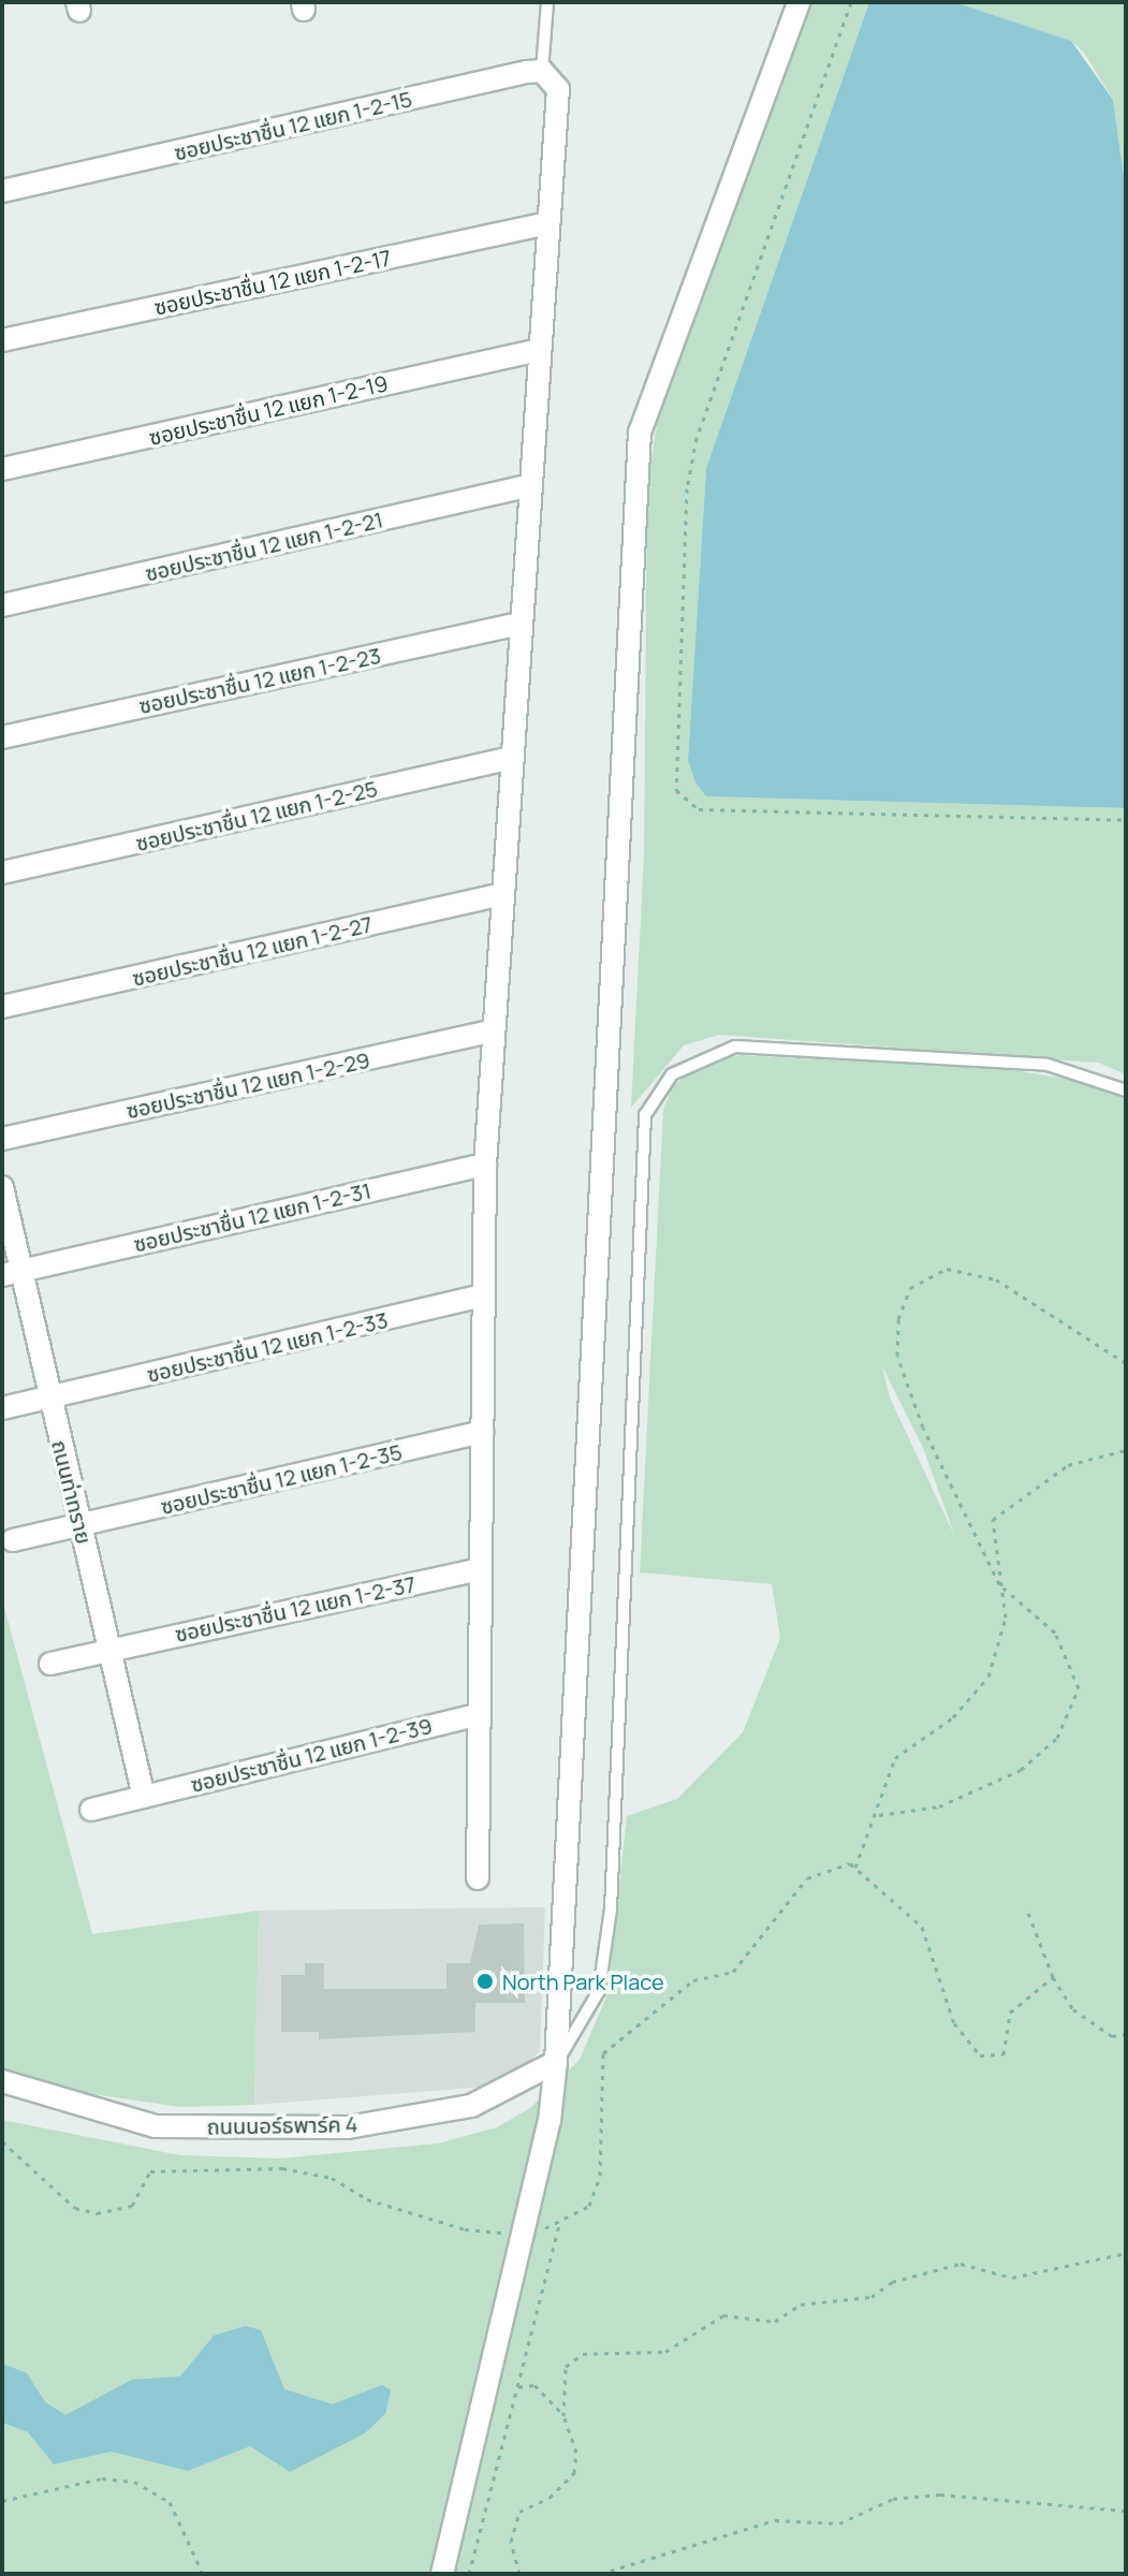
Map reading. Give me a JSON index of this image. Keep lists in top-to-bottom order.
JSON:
{
  "streets": {
    "street": [
      "ซอยประชาชื่น 12 แยก 1-2-15",
      "ซอยประชาชื่น 12 แยก 1-2-17",
      "ซอยประชาชื่น 12 แยก 1-2-19",
      "ซอยประชาชื่น 12 แยก 1-2-21",
      "ซอยประชาชื่น 12 แยก 1-2-23",
      "ซอยประชาชื่น 12 แยก 1-2-25",
      "ซอยประชาชื่น 12 แยก 1-2-27",
      "ซอยประชาชื่น 12 แยก 1-2-29",
      "ซอยประชาชื่น 12 แยก 1-2-31",
      "ซอยประชาชื่น 12 แยก 1-2-33",
      "ซอยประชาชื่น 12 แยก 1-2-35",
      "ถนนท่าทราย",
      "ซอยประชาชื่น 12 แยก 1-2-37",
      "ซอยประชาชื่น 12 แยก 1-2-39",
      "ถนนนอร์ธพาร์ค 4"
    ]
  },
  "crossings": [
    ["ซอยประชาชื่น 12 แยก 1-2-31", "ถนนท่าทราย"],
    ["ซอยประชาชื่น 12 แยก 1-2-33", "ถนนท่าทราย"],
    ["ซอยประชาชื่น 12 แยก 1-2-35", "ถนนท่าทราย"],
    ["ถนนท่าทราย", "ซอยประชาชื่น 12 แยก 1-2-37"],
    ["ถนนท่าทราย", "ซอยประชาชื่น 12 แยก 1-2-39"]
  ],
  "places": ["North Park Place"]
}
